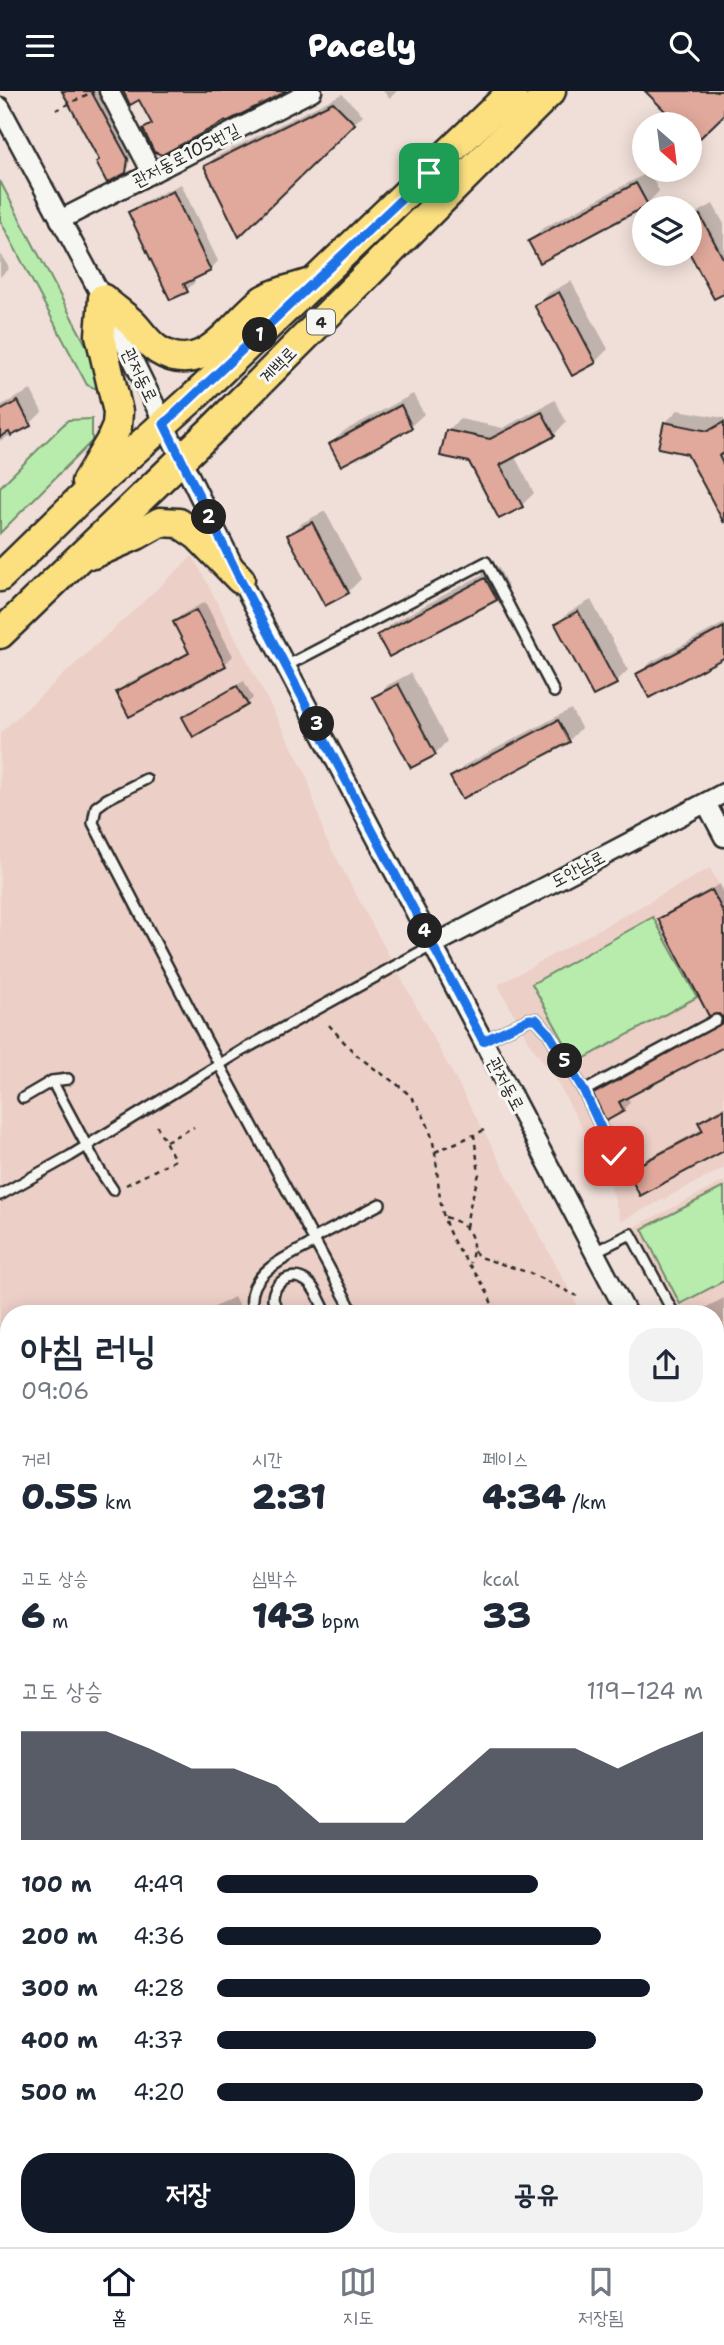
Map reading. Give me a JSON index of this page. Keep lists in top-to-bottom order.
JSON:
{
  "streets": {
    "main road": ["4", "계백로"],
    "street": ["관저동로105번길", "관저동로", "도안남로"]
  },
  "crossings": [
    ["관저동로105번길", "관저동로"],
    ["계백로", "관저동로"],
    ["관저동로", "도안남로"]
  ],
  "north": "bottom right",
  "page": {
    "header": "Pacely",
    "pins": [
      "1",
      "2",
      "3",
      "4",
      "5"
    ],
    "heading": ["아침 러닝", "09:06"],
    "stats": [
      ["거리", "0.55 km"],
      ["시간", "2:31"],
      ["페이스", "4:34 /km"],
      ["고도 상승", "6 m"],
      ["심박수", "143 bpm"],
      ["kcal", "33"]
    ],
    "chart": ["고도 상승", "119–124 m"],
    "list": [
      {
        "name": "100 m",
        "note": "4:49"
      },
      {
        "name": "200 m",
        "note": "4:36"
      },
      {
        "name": "300 m",
        "note": "4:28"
      },
      {
        "name": "400 m",
        "note": "4:37"
      },
      {
        "name": "500 m",
        "note": "4:20"
      }
    ],
    "buttons": ["저장", "공유"],
    "tabs": ["홈", "지도", "저장됨"]
  }
}
